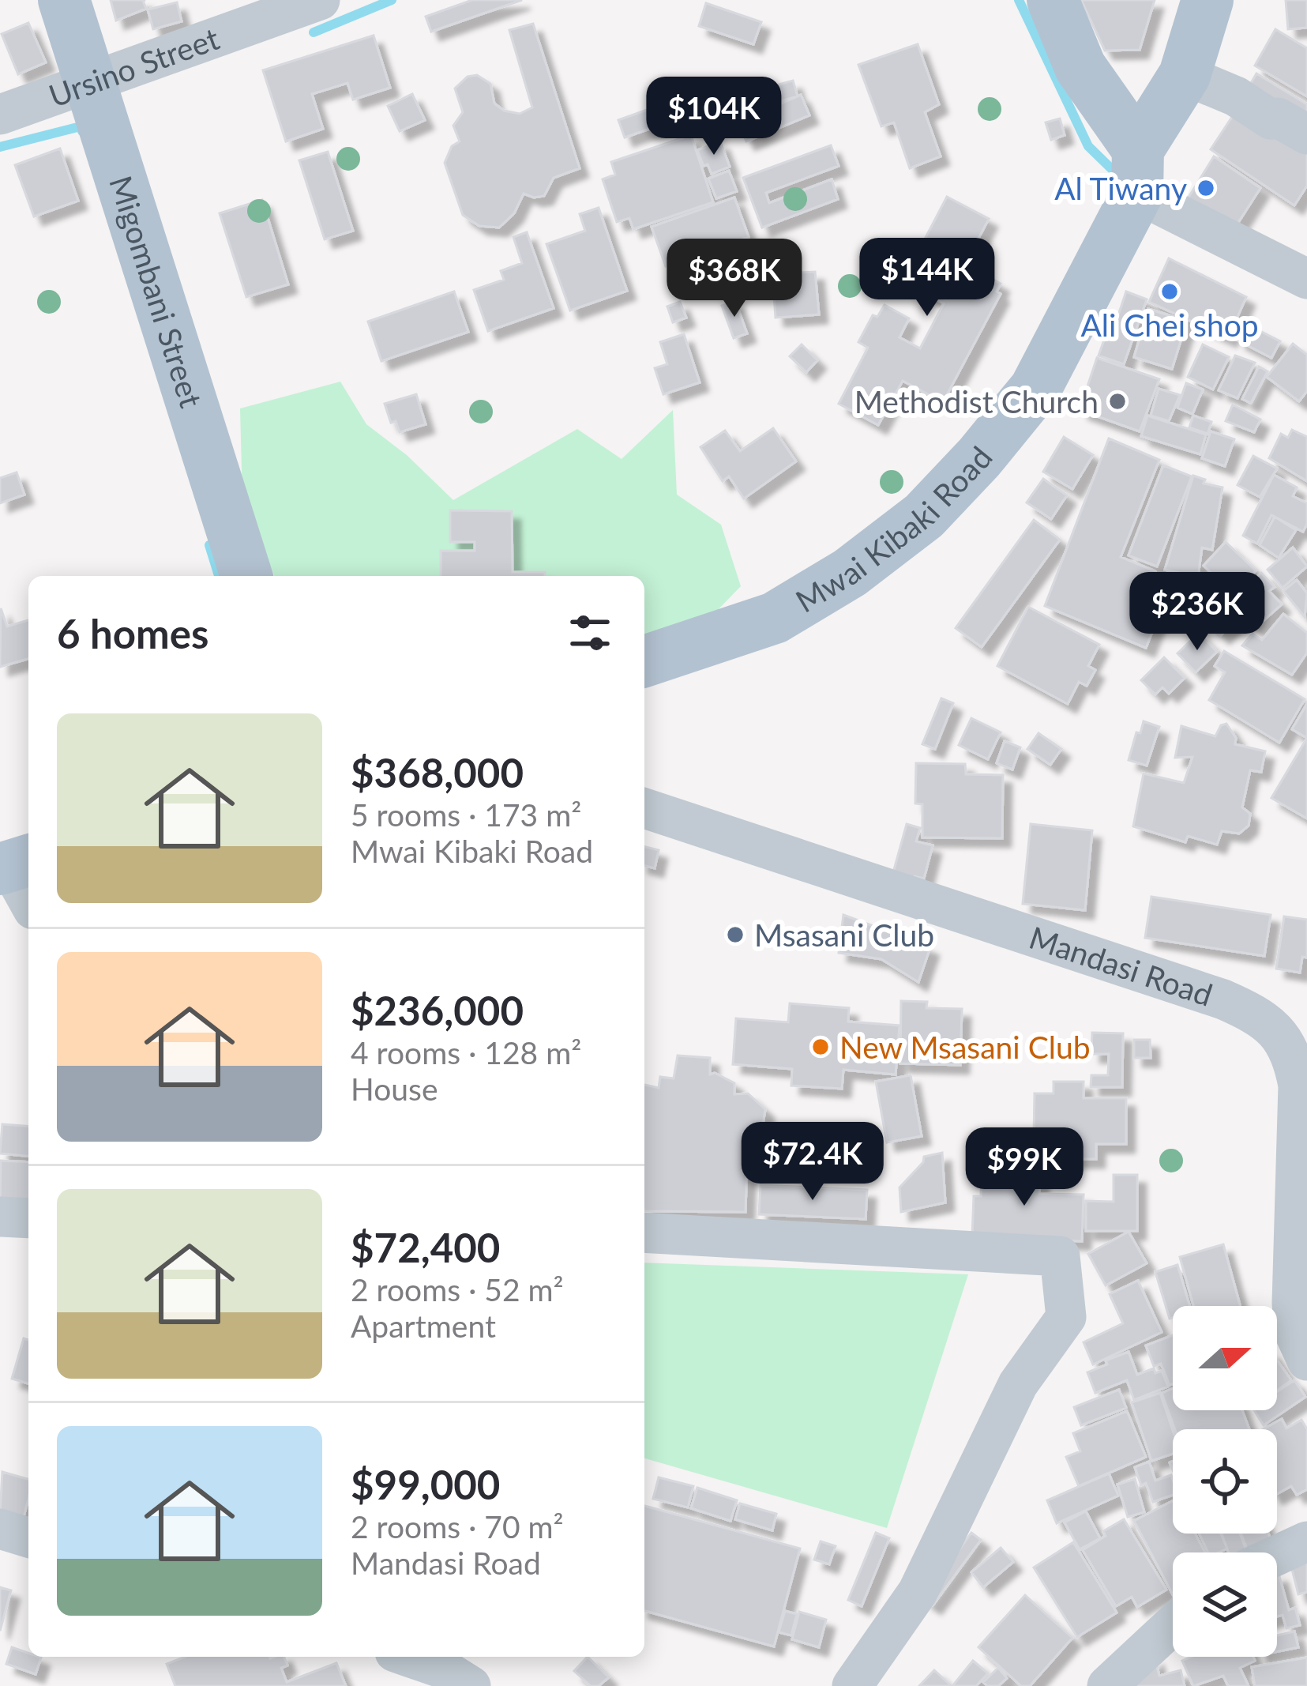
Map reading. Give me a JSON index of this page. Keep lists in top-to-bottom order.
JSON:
{
  "streets": {
    "main road": ["Migombani Street", "Mwai Kibaki Road"],
    "street": ["Ursino Street", "Mandasi Road"]
  },
  "crossings": [
    ["Ursino Street", "Migombani Street"]
  ],
  "places": [
    "Al Tiwany",
    "Ali Chei shop",
    "Methodist Church",
    "Msasani Club",
    "New Msasani Club"
  ],
  "north": "right",
  "page": {
    "price": [
      "$104K",
      "$144K",
      "$368K",
      "$236K",
      "$72.4K",
      "$99K"
    ],
    "heading": "6 homes",
    "list": [
      {
        "name": "$368,000",
        "note": "5 rooms · 173 m² · Mwai Kibaki Road"
      },
      {
        "name": "$236,000",
        "note": "4 rooms · 128 m² · House"
      },
      {
        "name": "$72,400",
        "note": "2 rooms · 52 m² · Apartment"
      },
      {
        "name": "$99,000",
        "note": "2 rooms · 70 m² · Mandasi Road"
      }
    ]
  }
}
